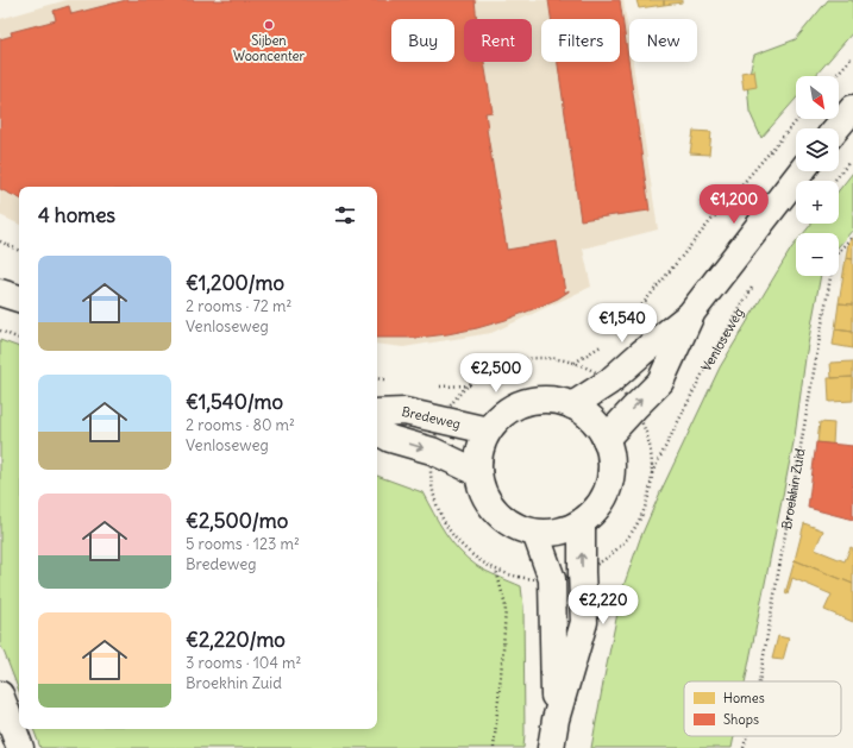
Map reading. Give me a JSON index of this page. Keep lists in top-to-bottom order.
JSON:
{
  "streets": {
    "street": ["Bredeweg"],
    "path": ["Venloseweg", "Broekhin Zuid"]
  },
  "crossings": [
    ["Venloseweg", "Bredeweg"]
  ],
  "places": ["Sijben Wooncenter"],
  "legend": ["Homes", "Shops"],
  "north": "bottom right",
  "page": {
    "chip": [
      "Buy",
      "Rent",
      "Filters",
      "New"
    ],
    "map_buttons": ["+", "−"],
    "price": [
      "€1,200",
      "€1,540",
      "€2,500",
      "€2,220"
    ],
    "heading": "4 homes",
    "list": [
      {
        "name": "€1,200/mo",
        "note": "2 rooms · 72 m² · Venloseweg"
      },
      {
        "name": "€1,540/mo",
        "note": "2 rooms · 80 m² · Venloseweg"
      },
      {
        "name": "€2,500/mo",
        "note": "5 rooms · 123 m² · Bredeweg"
      },
      {
        "name": "€2,220/mo",
        "note": "3 rooms · 104 m² · Broekhin Zuid"
      }
    ]
  }
}
